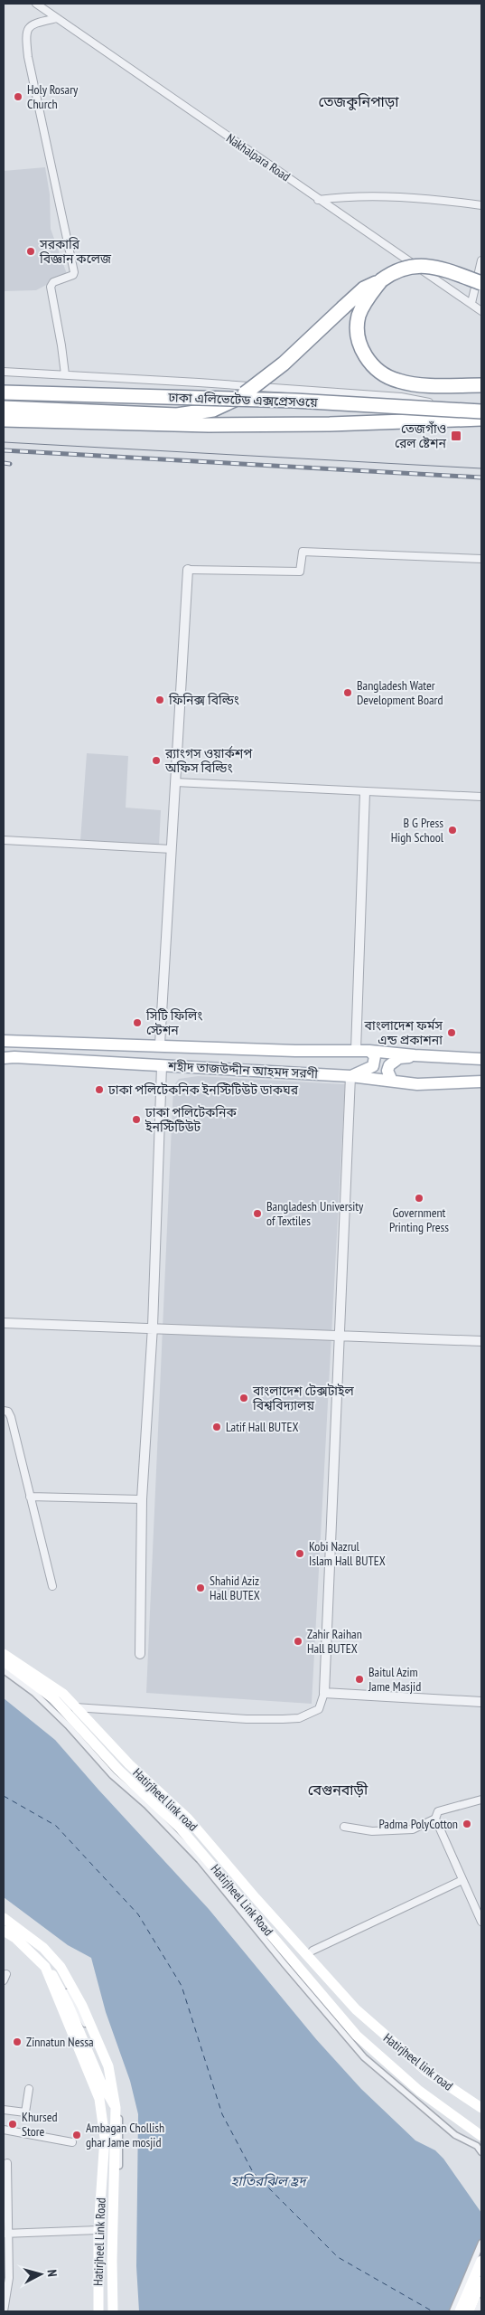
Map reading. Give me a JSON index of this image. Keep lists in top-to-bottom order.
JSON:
{
  "streets": {
    "highway": ["ঢাকা এলিভেটেড এক্সপ্রেসওয়ে"],
    "main road": ["শহীদ তাজউদ্দীন আহমদ সরণী", "Hatirjheel link road", "Hatirjheel Link Road"],
    "street": ["Nakhalpara Road"]
  },
  "districts": ["তেজকুনিপাড়া", "বেগুনবাড়ী"],
  "water": ["হাতিরঝিল হ্রদ"],
  "places": {
    "other": [
      "Holy Rosary Church",
      "সরকারি বিজ্ঞান কলেজ",
      "Bangladesh Water Development Board",
      "ফিনিক্স বিল্ডিং",
      "র‍্যাংগস ওয়ার্কশপ অফিস বিল্ডিং",
      "B G Press High School",
      "সিটি ফিলিং স্টেশন",
      "বাংলাদেশ ফর্মস এন্ড প্রকাশনা",
      "ঢাকা পলিটেকনিক ইনস্টিটিউট ডাকঘর",
      "ঢাকা পলিটেকনিক ইনস্টিটিউট",
      "Government Printing Press",
      "Bangladesh University of Textiles",
      "বাংলাদেশ টেক্সটাইল বিশ্ববিদ্যালয়",
      "Latif Hall BUTEX",
      "Kobi Nazrul Islam Hall BUTEX",
      "Shahid Aziz Hall BUTEX",
      "Zahir Raihan Hall BUTEX",
      "Baitul Azim Jame Masjid",
      "Padma PolyCotton",
      "Zinnatun Nessa",
      "Khursed Store",
      "Ambagan Chollish ghar Jame mosjid"
    ],
    "transit": ["তেজগাঁও রেল ষ্টেশন"]
  },
  "north": "right"
}
